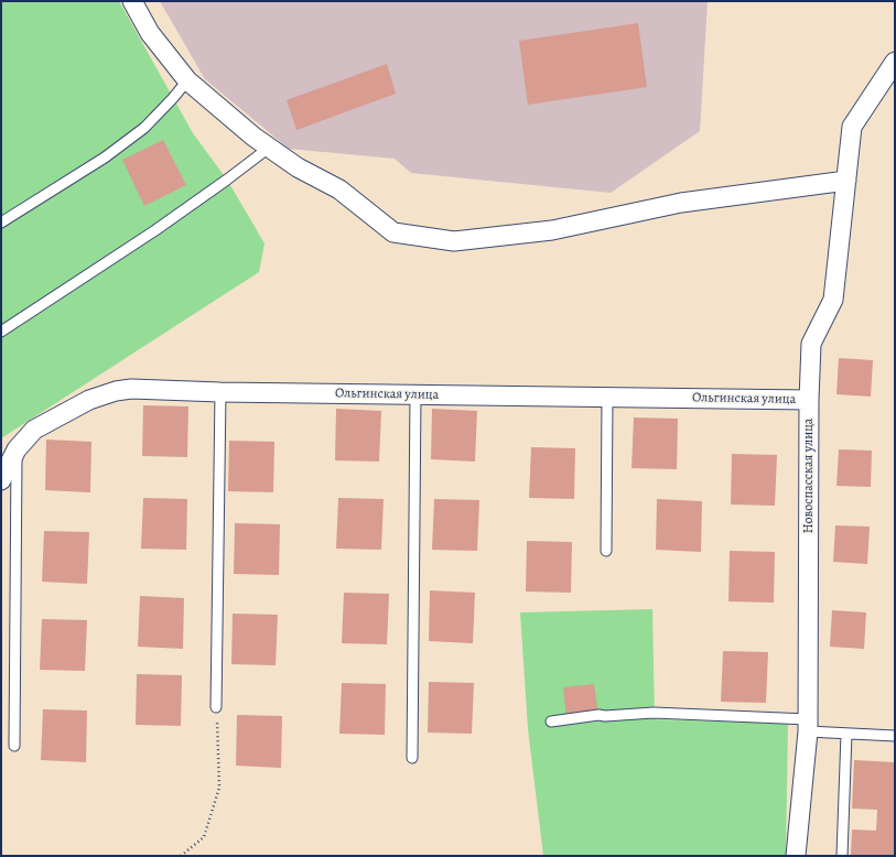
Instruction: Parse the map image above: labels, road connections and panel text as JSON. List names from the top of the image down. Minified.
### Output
{"streets":{"street":["Ольгинская улица","Новоспасская улица"]},"crossings":[["Ольгинская улица","Новоспасская улица"]]}
